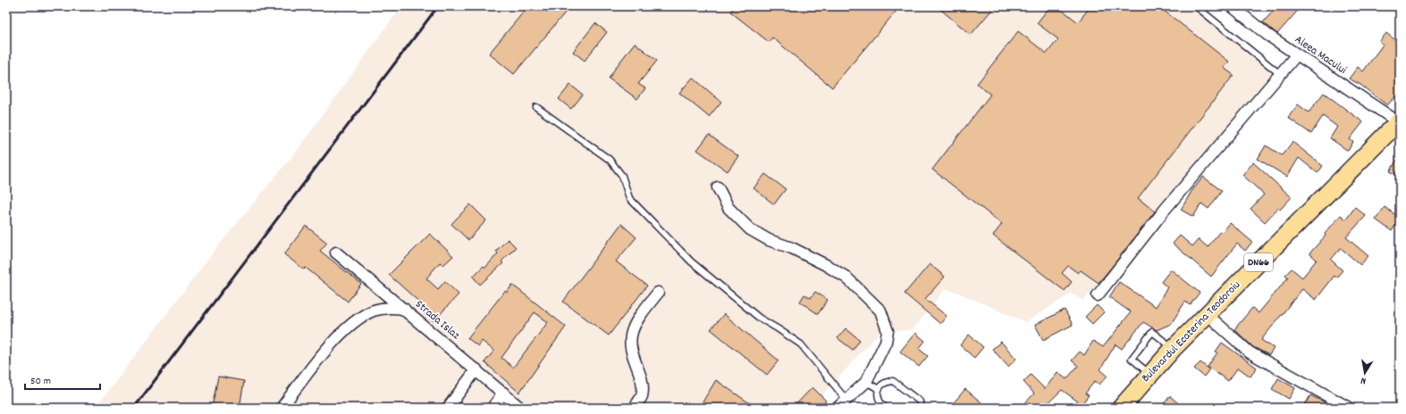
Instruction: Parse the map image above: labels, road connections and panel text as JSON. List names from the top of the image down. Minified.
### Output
{"streets":{"main road":["DN66","Bulevardul Ecaterina Teodoroiu"],"street":["Aleea Macului","Strada Islaz"]},"crossings":[["Aleea Macului","Bulevardul Ecaterina Teodoroiu"]],"scale_bar":"50 m","north":"bottom"}
